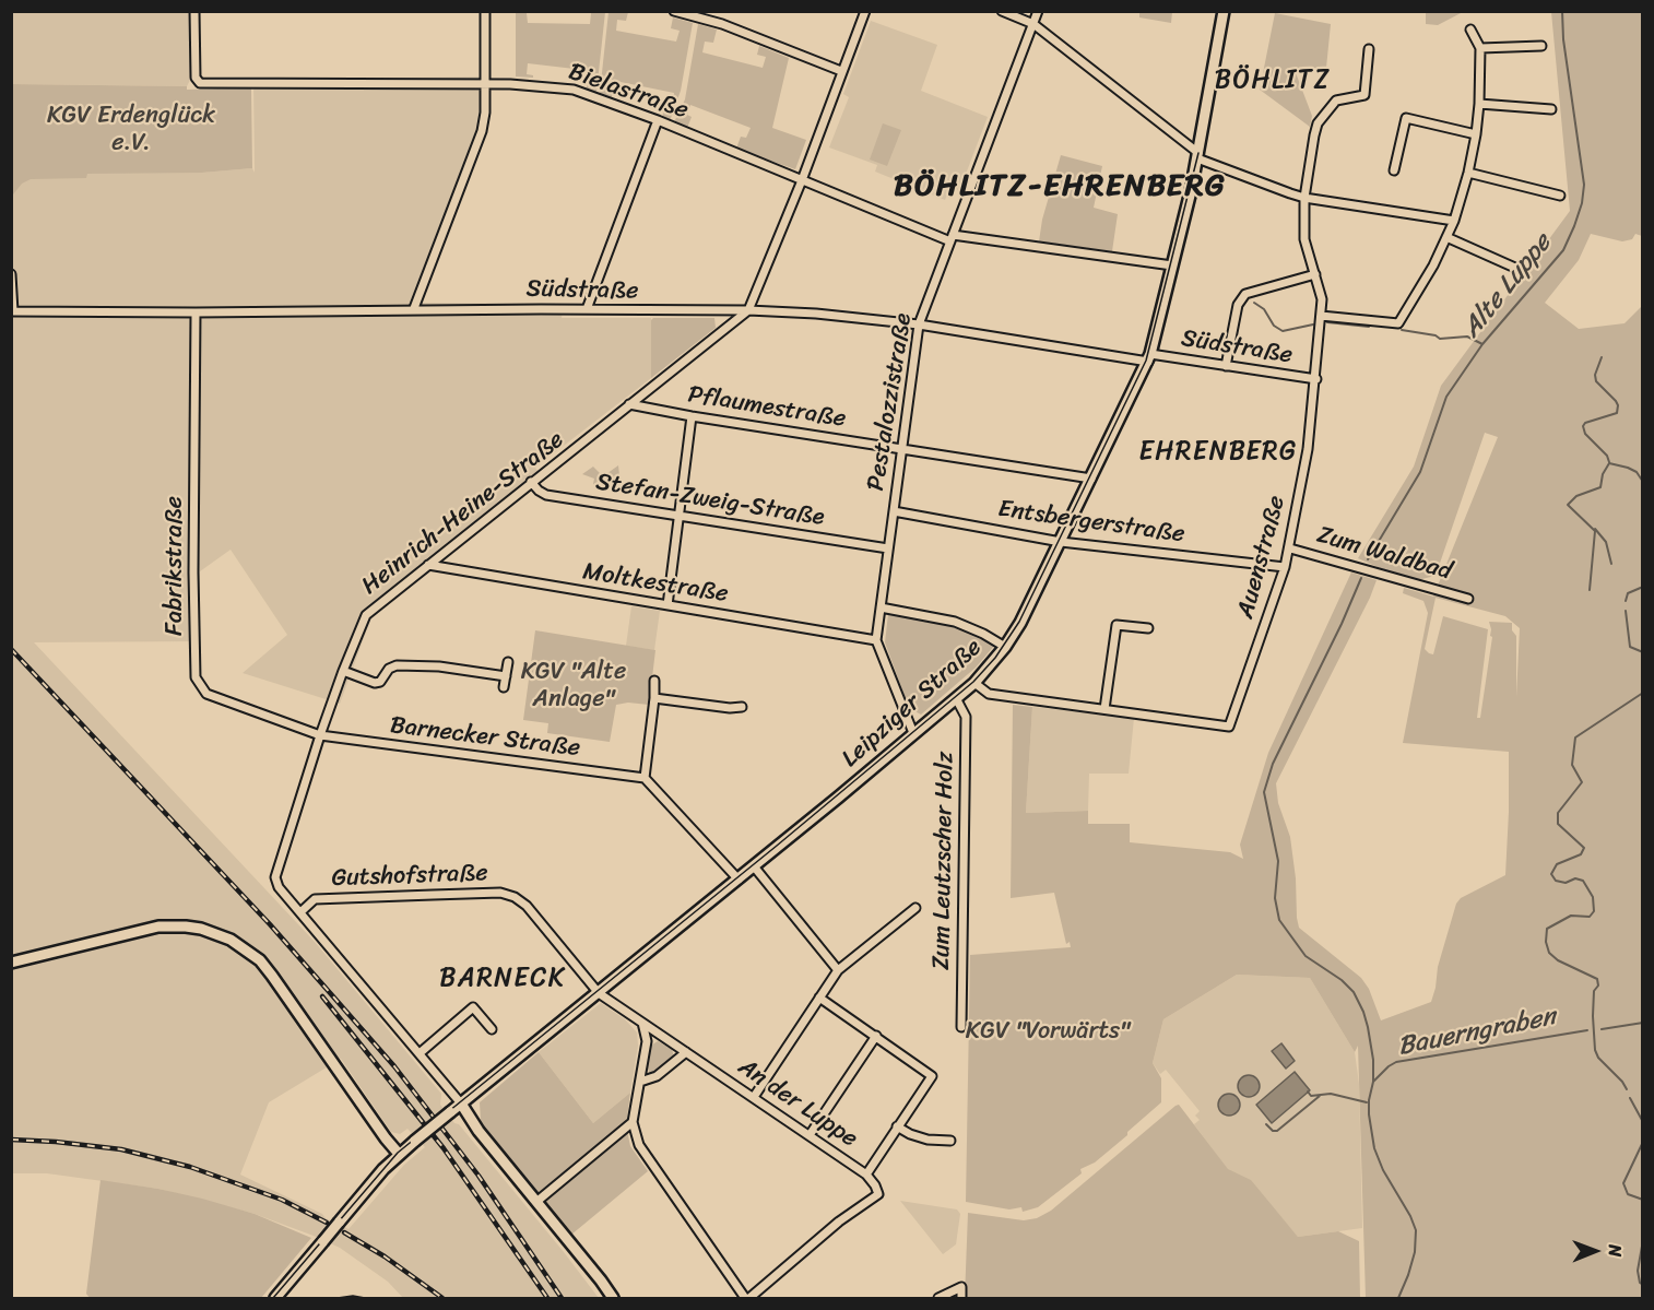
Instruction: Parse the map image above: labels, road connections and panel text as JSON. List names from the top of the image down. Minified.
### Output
{"streets":{"street":["Bielastraße","Südstraße","Pestalozzistraße","Pflaumestraße","Stefan-Zweig-Straße","Heinrich-Heine-Straße","Entsbergerstraße","Zum Waldbad","Auenstraße","Fabrikstraße","Moltkestraße","Leipziger Straße","Barnecker Straße","Zum Leutzscher Holz","Gutshofstraße","An der Luppe"]},"crossings":[["Bielastraße","Pestalozzistraße"],["Bielastraße","Heinrich-Heine-Straße"],["Bielastraße","Leipziger Straße"],["Südstraße","Pestalozzistraße"],["Südstraße","Heinrich-Heine-Straße"],["Südstraße","Auenstraße"],["Südstraße","Fabrikstraße"],["Südstraße","Leipziger Straße"],["Pestalozzistraße","Pflaumestraße"],["Pestalozzistraße","Stefan-Zweig-Straße"],["Pestalozzistraße","Entsbergerstraße"],["Pestalozzistraße","Moltkestraße"],["Pestalozzistraße","Leipziger Straße"],["Pflaumestraße","Heinrich-Heine-Straße"],["Pflaumestraße","Leipziger Straße"],["Stefan-Zweig-Straße","Heinrich-Heine-Straße"],["Heinrich-Heine-Straße","Fabrikstraße"],["Heinrich-Heine-Straße","Moltkestraße"],["Heinrich-Heine-Straße","Leipziger Straße"],["Heinrich-Heine-Straße","Barnecker Straße"],["Heinrich-Heine-Straße","Gutshofstraße"],["Entsbergerstraße","Auenstraße"],["Entsbergerstraße","Leipziger Straße"],["Zum Waldbad","Auenstraße"],["Auenstraße","Leipziger Straße"],["Fabrikstraße","Barnecker Straße"],["Leipziger Straße","Zum Leutzscher Holz"],["Leipziger Straße","Gutshofstraße"],["Gutshofstraße","An der Luppe"]],"districts":["BÖHLITZ","BÖHLITZ-EHRENBERG","EHRENBERG","BARNECK"],"water":["Alte Luppe","Bauerngraben"],"parks":["KGV Erdenglück e.V.","KGV \"Alte Anlage\"","KGV \"Vorwärts\""],"north":"right"}
